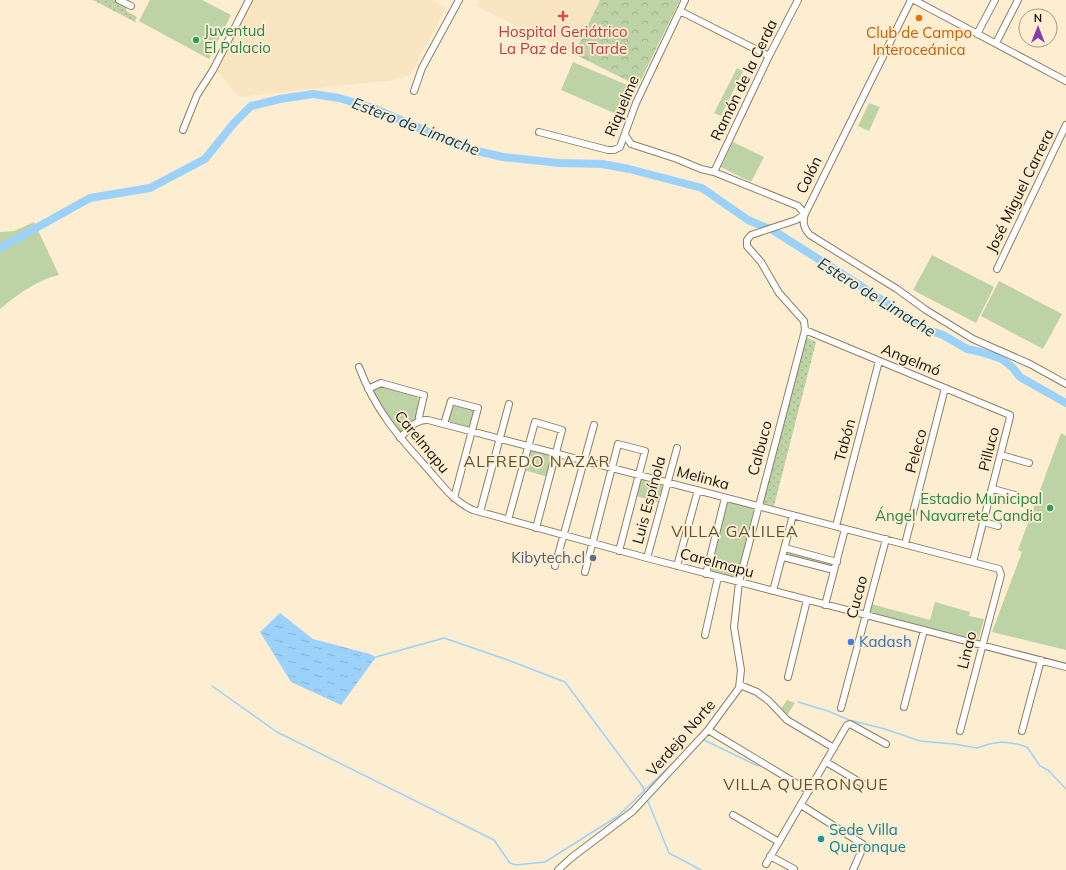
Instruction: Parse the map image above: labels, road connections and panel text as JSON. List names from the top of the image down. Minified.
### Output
{"streets":{"street":["Ramón de la Cerda","Riquelme","Colón","José Miguel Carrera","Angelmó","Tabón","Carelmapu","Calbuco","Pilluco","Peleco","Melinka","Luis Espínola","Cucao","Linao","Verdejo Norte"]},"crossings":[["Colón","Calbuco"],["Angelmó","Tabón"],["Angelmó","Calbuco"],["Angelmó","Pilluco"],["Angelmó","Peleco"],["Tabón","Melinka"],["Carelmapu","Calbuco"],["Carelmapu","Luis Espínola"],["Carelmapu","Cucao"],["Carelmapu","Linao"],["Carelmapu","Verdejo Norte"],["Calbuco","Melinka"],["Calbuco","Verdejo Norte"],["Pilluco","Melinka"],["Peleco","Melinka"],["Melinka","Luis Espínola"],["Melinka","Cucao"],["Melinka","Linao"]],"districts":["ALFREDO NAZAR","VILLA GALILEA","VILLA QUERONQUE"],"water":["Estero de Limache"],"places":{"health":["Hospital Geriátrico La Paz de la Tarde"],"other":["Club de Campo Interoceánica","Juventud El Palacio","Estadio Municipal Ángel Navarrete Candia","Kibytech.cl","Kadash","Sede Villa Queronque"]},"north":"top"}
